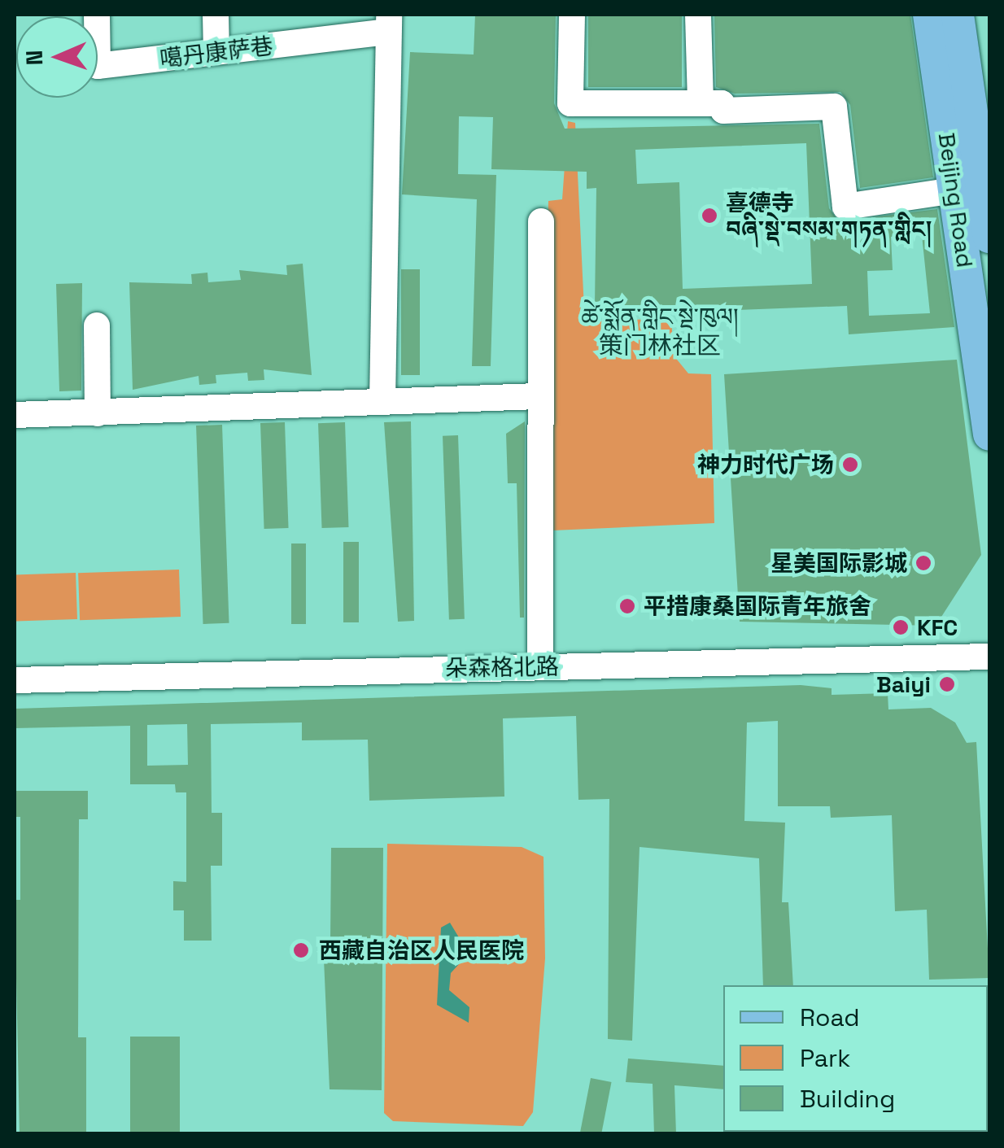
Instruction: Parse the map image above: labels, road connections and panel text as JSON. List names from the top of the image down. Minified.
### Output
{"streets":{"main road":["Beijing Road"],"street":["噶丹康萨巷","朵森格北路"]},"districts":["ཚེ་སྨོན་གླིང་སྡེ་ཁུལ། 策门林社区"],"places":["喜德寺 བཞི་སྡེ་བསམ་གཏན་གླིང།","神力时代广场","星美国际影城","平措康桑国际青年旅舍","KFC","Baiyi","西藏自治区人民医院"],"legend":["Road","Park","Building"],"north":"left"}
